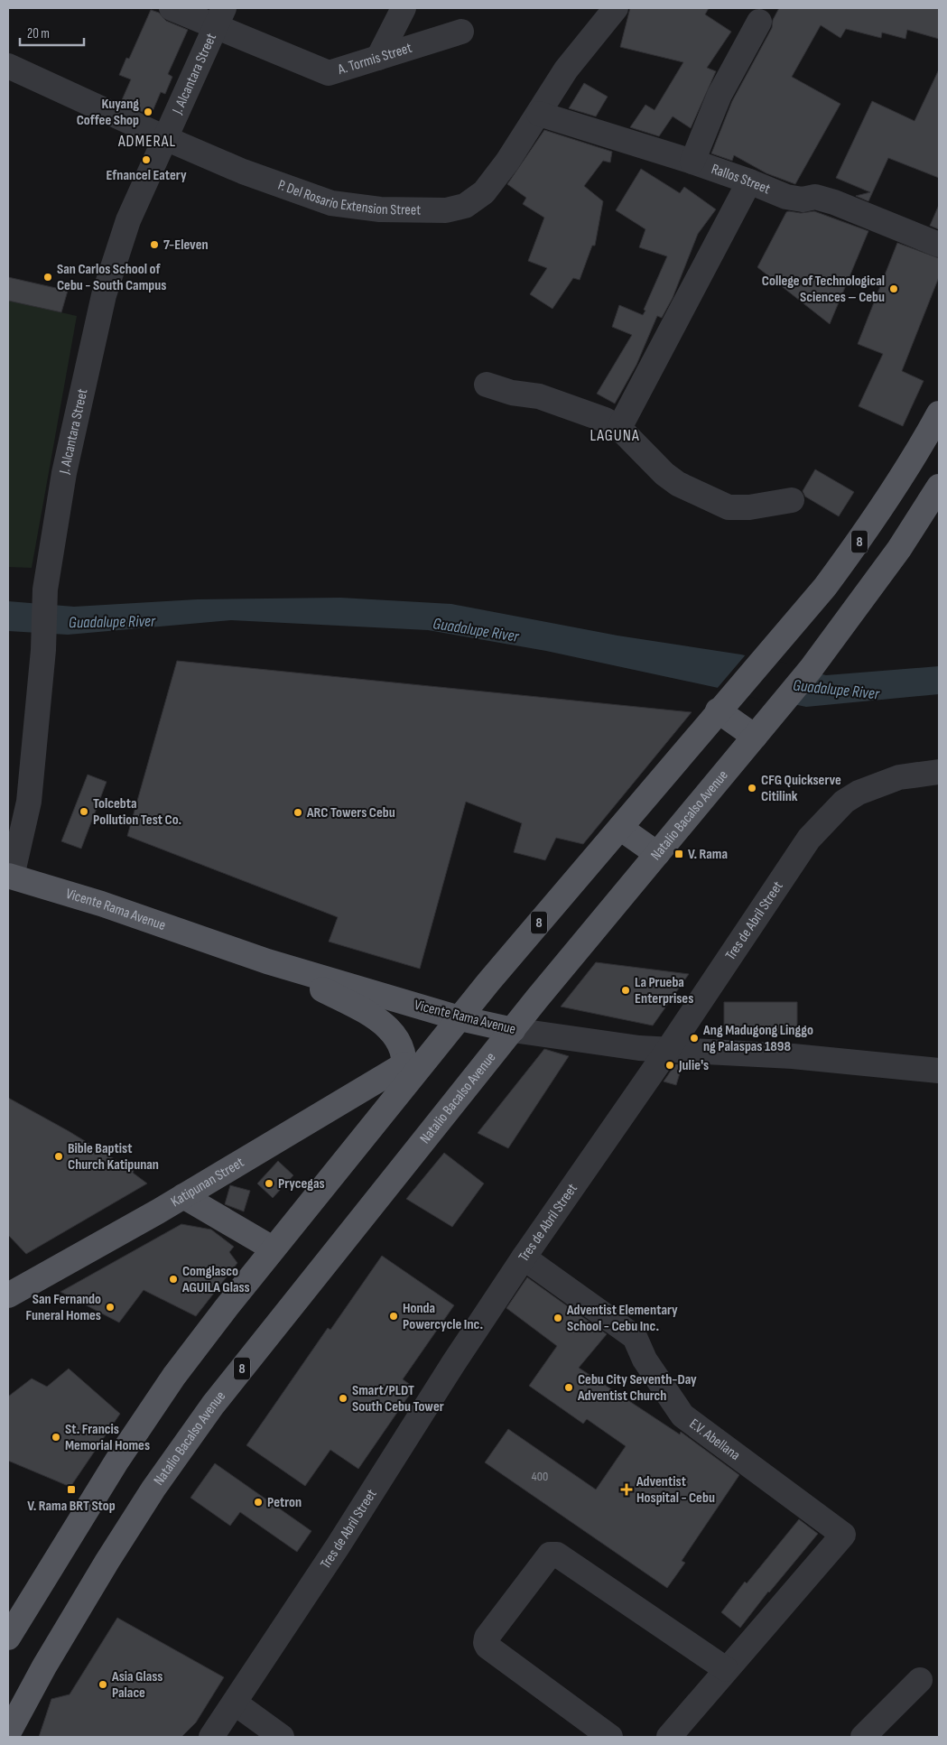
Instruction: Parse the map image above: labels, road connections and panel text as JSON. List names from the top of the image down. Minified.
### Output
{"streets":{"main road":["8","Natalio Bacalso Avenue","Vicente Rama Avenue","Katipunan Street"],"street":["A. Tormis Street","J. Alcantara Street","Rallos Street","P. Del Rosario Extension Street","Tres de Abril Street","E.V. Abellana"]},"crossings":[["A. Tormis Street","J. Alcantara Street"],["J. Alcantara Street","P. Del Rosario Extension Street"],["J. Alcantara Street","Vicente Rama Avenue"],["Rallos Street","P. Del Rosario Extension Street"],["8","Vicente Rama Avenue"],["Natalio Bacalso Avenue","Vicente Rama Avenue"],["Vicente Rama Avenue","Tres de Abril Street"],["Tres de Abril Street","E.V. Abellana"]],"districts":["ADMERAL","LAGUNA"],"water":["Guadalupe River"],"places":{"other":["Kuyang Coffee Shop","Efnancel Eatery","7-Eleven","San Carlos School of Cebu - South Campus","College of Technological Sciences – Cebu","CFG Quickserve Citilink","Tolcebta Pollution Test Co.","ARC Towers Cebu","La Prueba Enterprises","Ang Madugong Linggo ng Palaspas 1898","Julie's","Bible Baptist Church Katipunan","Prycegas","Comglasco AGUILA Glass","San Fernando Funeral Homes","Honda Powercycle Inc.","Adventist Elementary School - Cebu Inc.","Cebu City Seventh-Day Adventist Church","Smart/PLDT South Cebu Tower","St. Francis Memorial Homes","Petron","Asia Glass Palace"],"transit":["V. Rama","V. Rama BRT Stop"],"health":["Adventist Hospital - Cebu"]},"house_numbers":["400"],"scale_bar":"20 m"}
